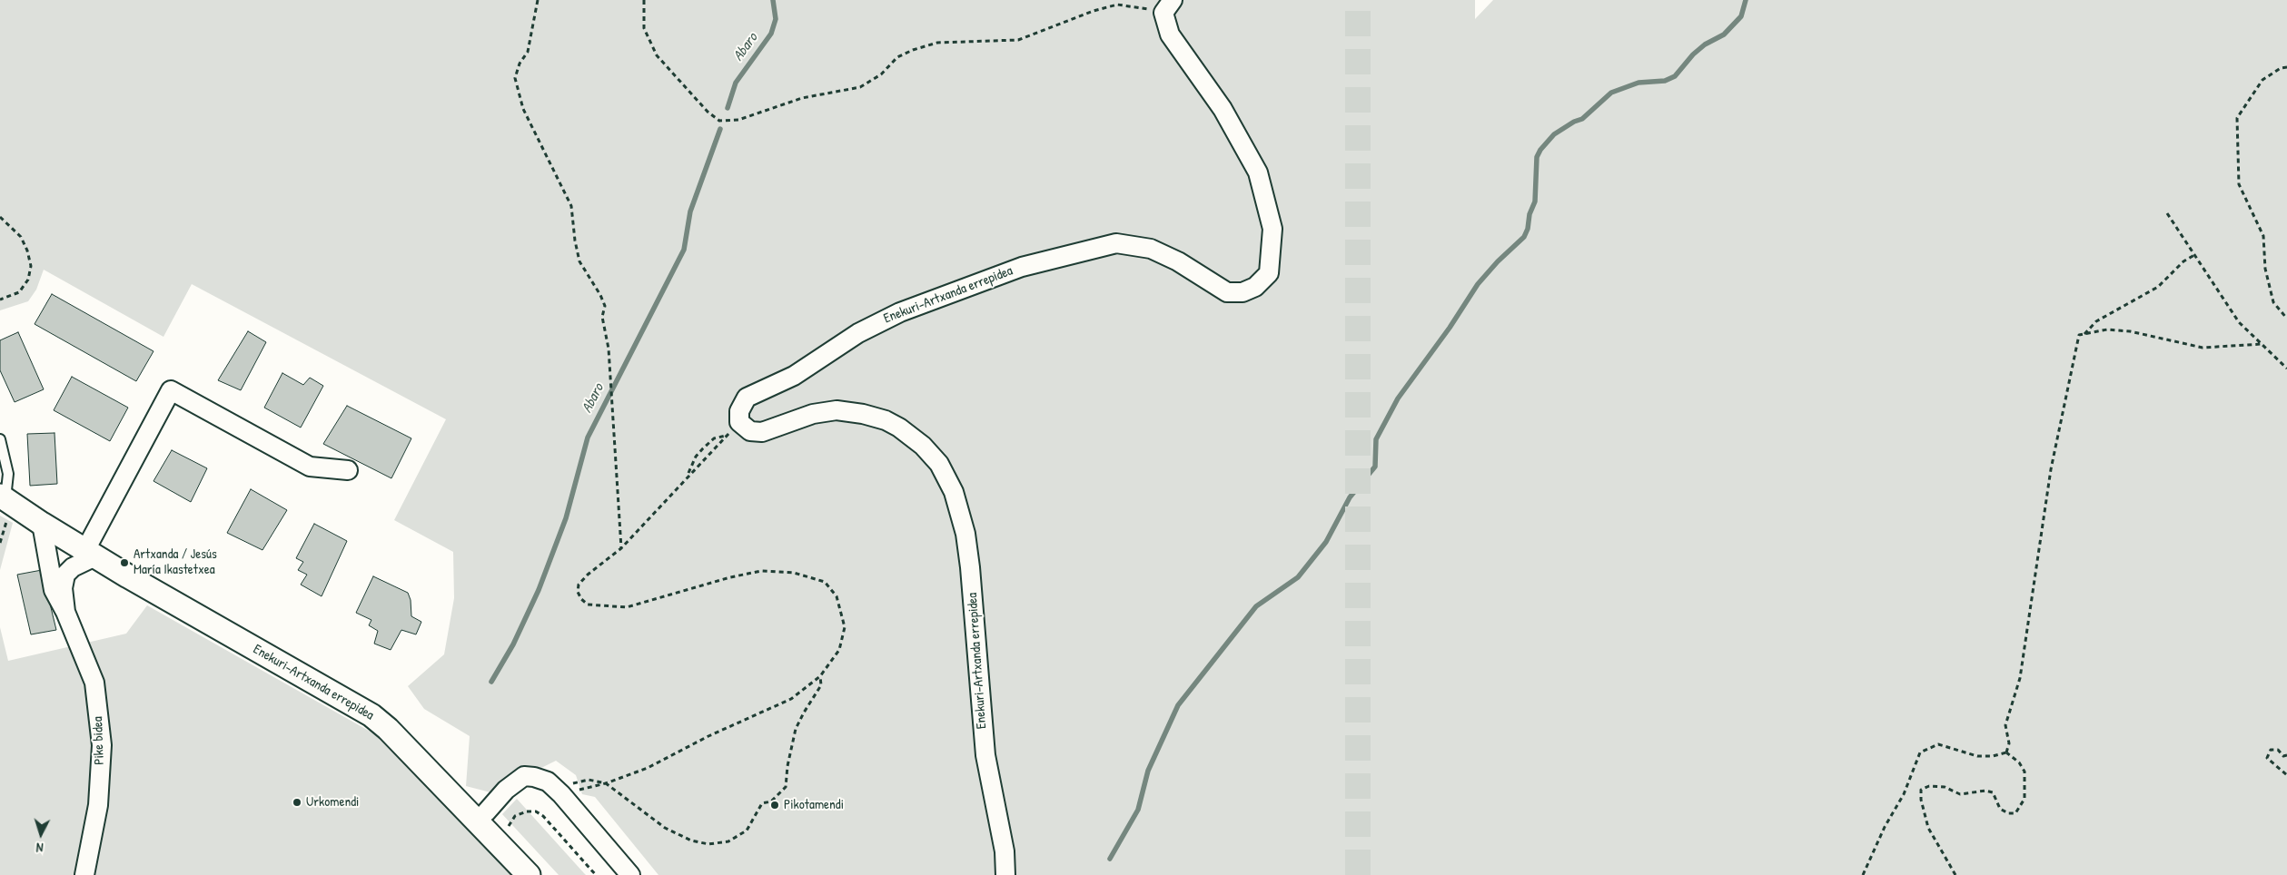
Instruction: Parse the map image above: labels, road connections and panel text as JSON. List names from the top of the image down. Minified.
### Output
{"streets":{"street":["Enekuri-Artxanda errepidea","Pike bidea"]},"crossings":[["Enekuri-Artxanda errepidea","Pike bidea"]],"water":["Abaro"],"places":["Artxanda / Jesús María Ikastetxea","Urkomendi","Pikotamendi"],"north":"bottom"}
